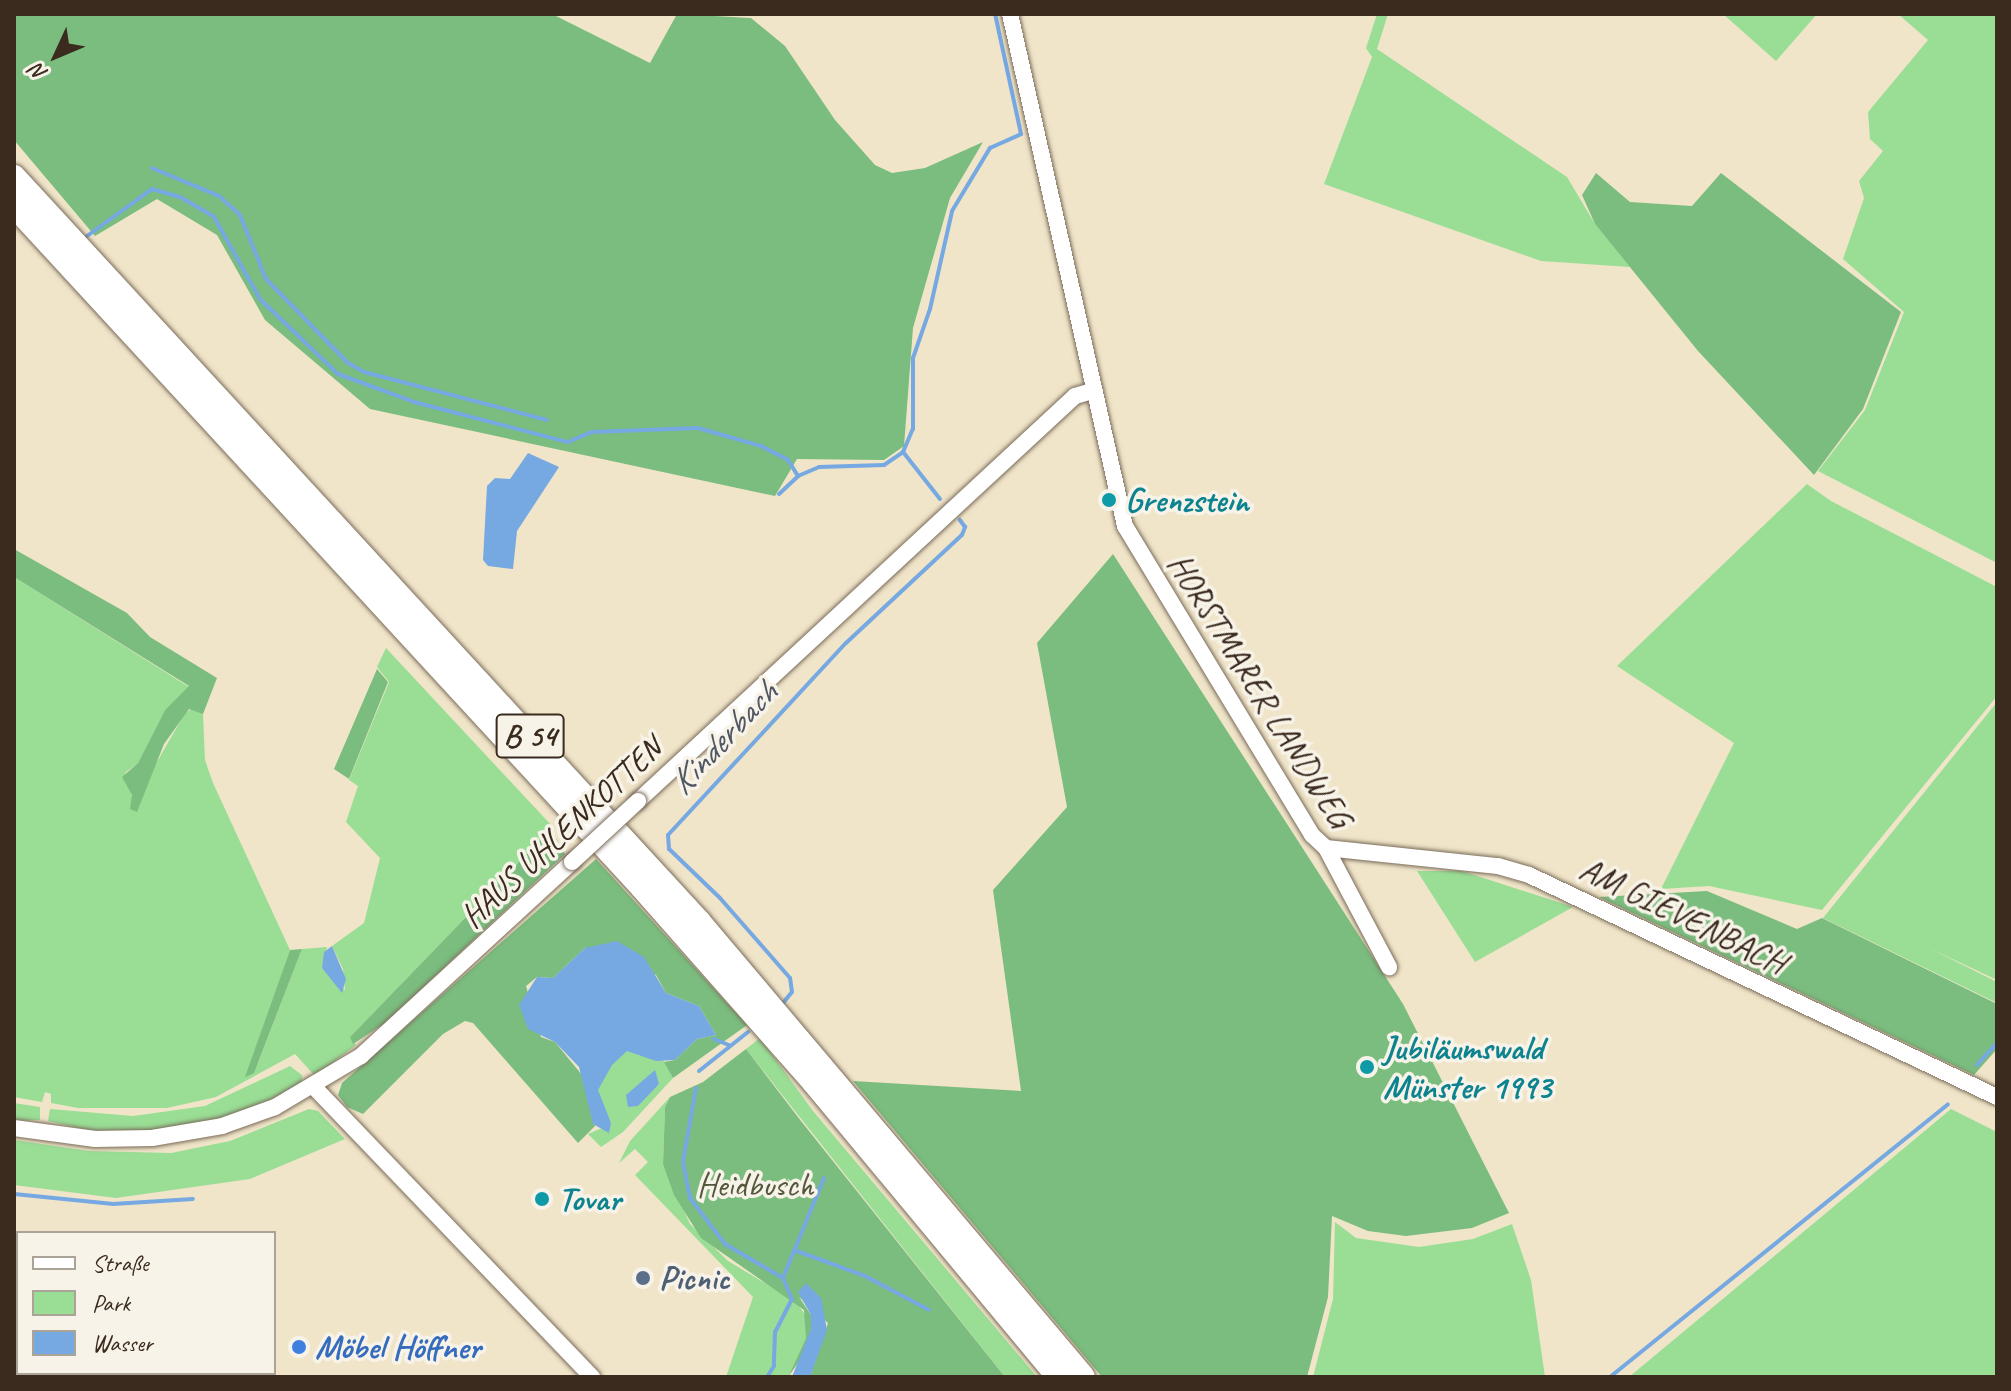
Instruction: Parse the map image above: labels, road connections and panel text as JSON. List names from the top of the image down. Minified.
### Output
{"streets":{"highway":["B 54"],"street":["HORSTMARER LANDWEG","HAUS UHLENKOTTEN","AM GIEVENBACH"]},"crossings":[["HORSTMARER LANDWEG","HAUS UHLENKOTTEN"],["HORSTMARER LANDWEG","AM GIEVENBACH"]],"water":["Kinderbach"],"parks":["Heidbusch"],"places":["Grenzstein","Jubiläumswald Münster 1993","Tovar","Picnic","Möbel Höffner"],"legend":["Straße","Park","Wasser"],"north":"bottom left"}
